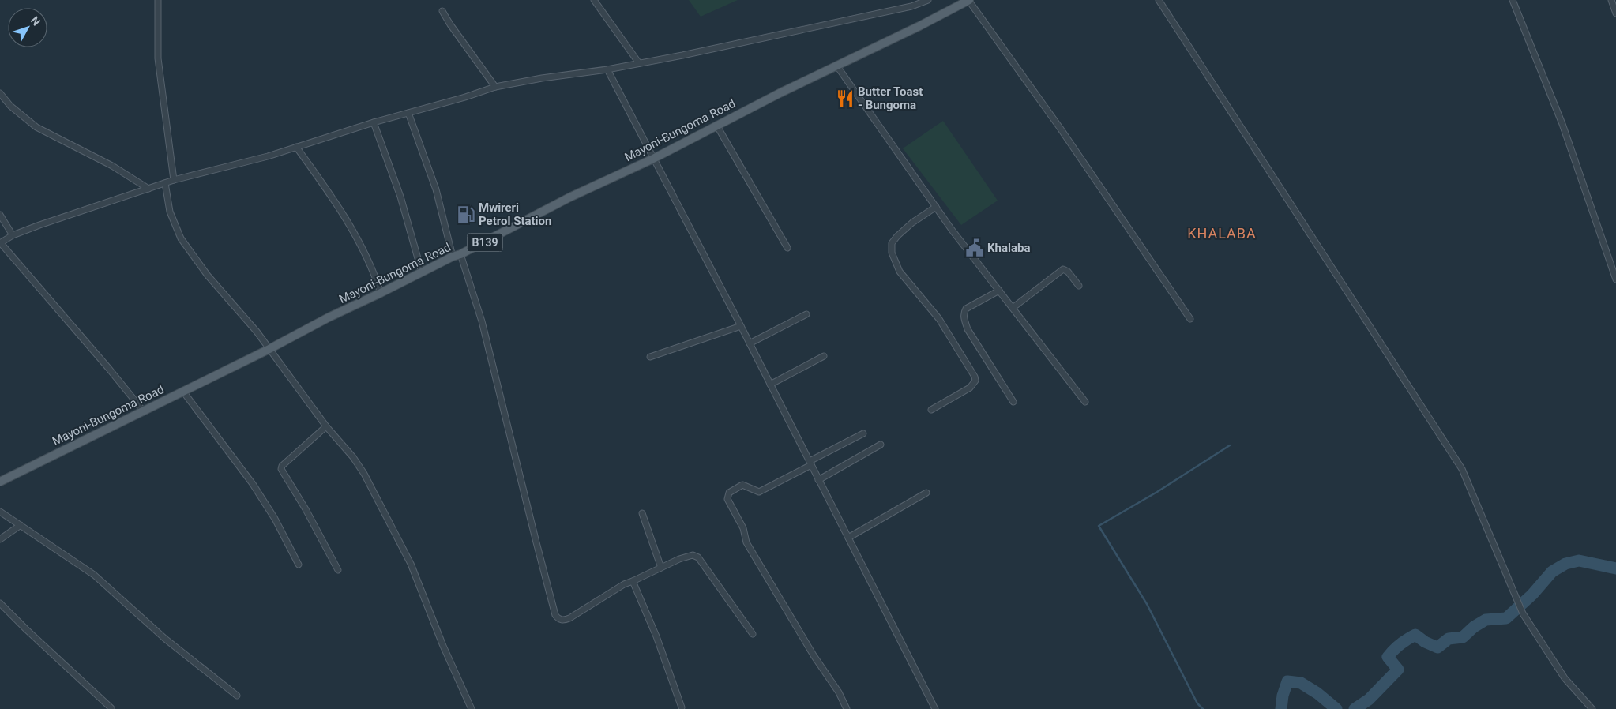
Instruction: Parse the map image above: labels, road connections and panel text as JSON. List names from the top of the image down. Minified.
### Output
{"streets":{"main road":["Mayoni-Bungoma Road","B139"]},"districts":["KHALABA"],"places":{"restaurant":["Butter Toast - Bungoma"],"fuel station":["Mwireri Petrol Station"],"public building":["Khalaba"]},"north":"top right"}
